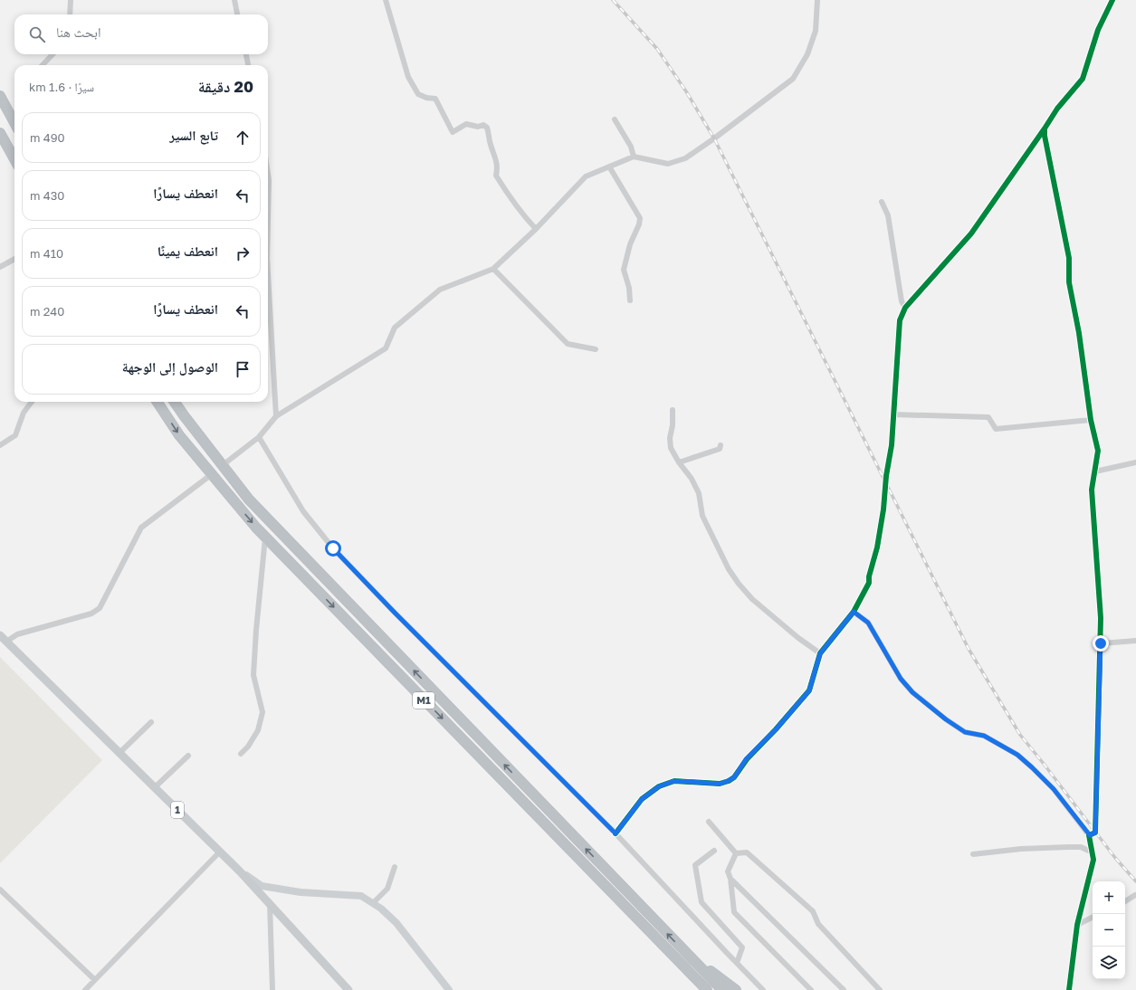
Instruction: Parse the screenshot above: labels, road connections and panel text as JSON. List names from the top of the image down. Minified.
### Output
{"streets":{"highway":["M1"],"main road":["1"]},"page":{"search":"ابحث هنا","heading":["20 دقيقة","سيرًا · 1.6 km"],"list":[["تابع السير","490 m"],["انعطف يسارًا","430 m"],["انعطف يمينًا","410 m"],["انعطف يسارًا","240 m"],"الوصول إلى الوجهة"],"map_buttons":["+","−"]}}
